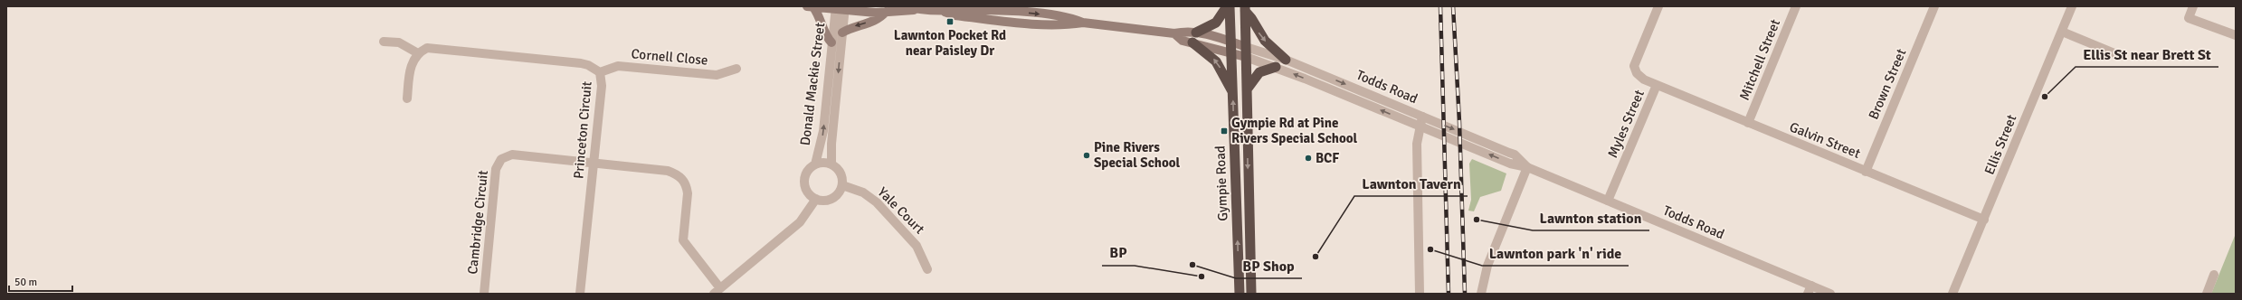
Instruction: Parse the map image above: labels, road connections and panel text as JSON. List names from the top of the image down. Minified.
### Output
{"streets":{"highway":["Gympie Road"],"main road":["Todds Road"],"street":["Cornell Close","Mitchell Street","Donald Mackie Street","Brown Street","Myles Street","Princeton Circuit","Galvin Street","Ellis Street","Yale Court","Cambridge Circuit"]},"crossings":[["Cornell Close","Princeton Circuit"],["Mitchell Street","Galvin Street"],["Donald Mackie Street","Yale Court"],["Brown Street","Galvin Street"],["Todds Road","Myles Street"],["Todds Road","Gympie Road"],["Myles Street","Galvin Street"],["Princeton Circuit","Cambridge Circuit"],["Galvin Street","Ellis Street"]],"places":{"transit":["Lawnton Pocket Rd near Paisley Dr","Gympie Rd at Pine Rivers Special School"],"other":["Ellis St near Brett St","Pine Rivers Special School","BCF","Lawnton station","Lawnton park 'n' ride","Lawnton Tavern","BP Shop","BP"]},"scale_bar":"50 m"}
